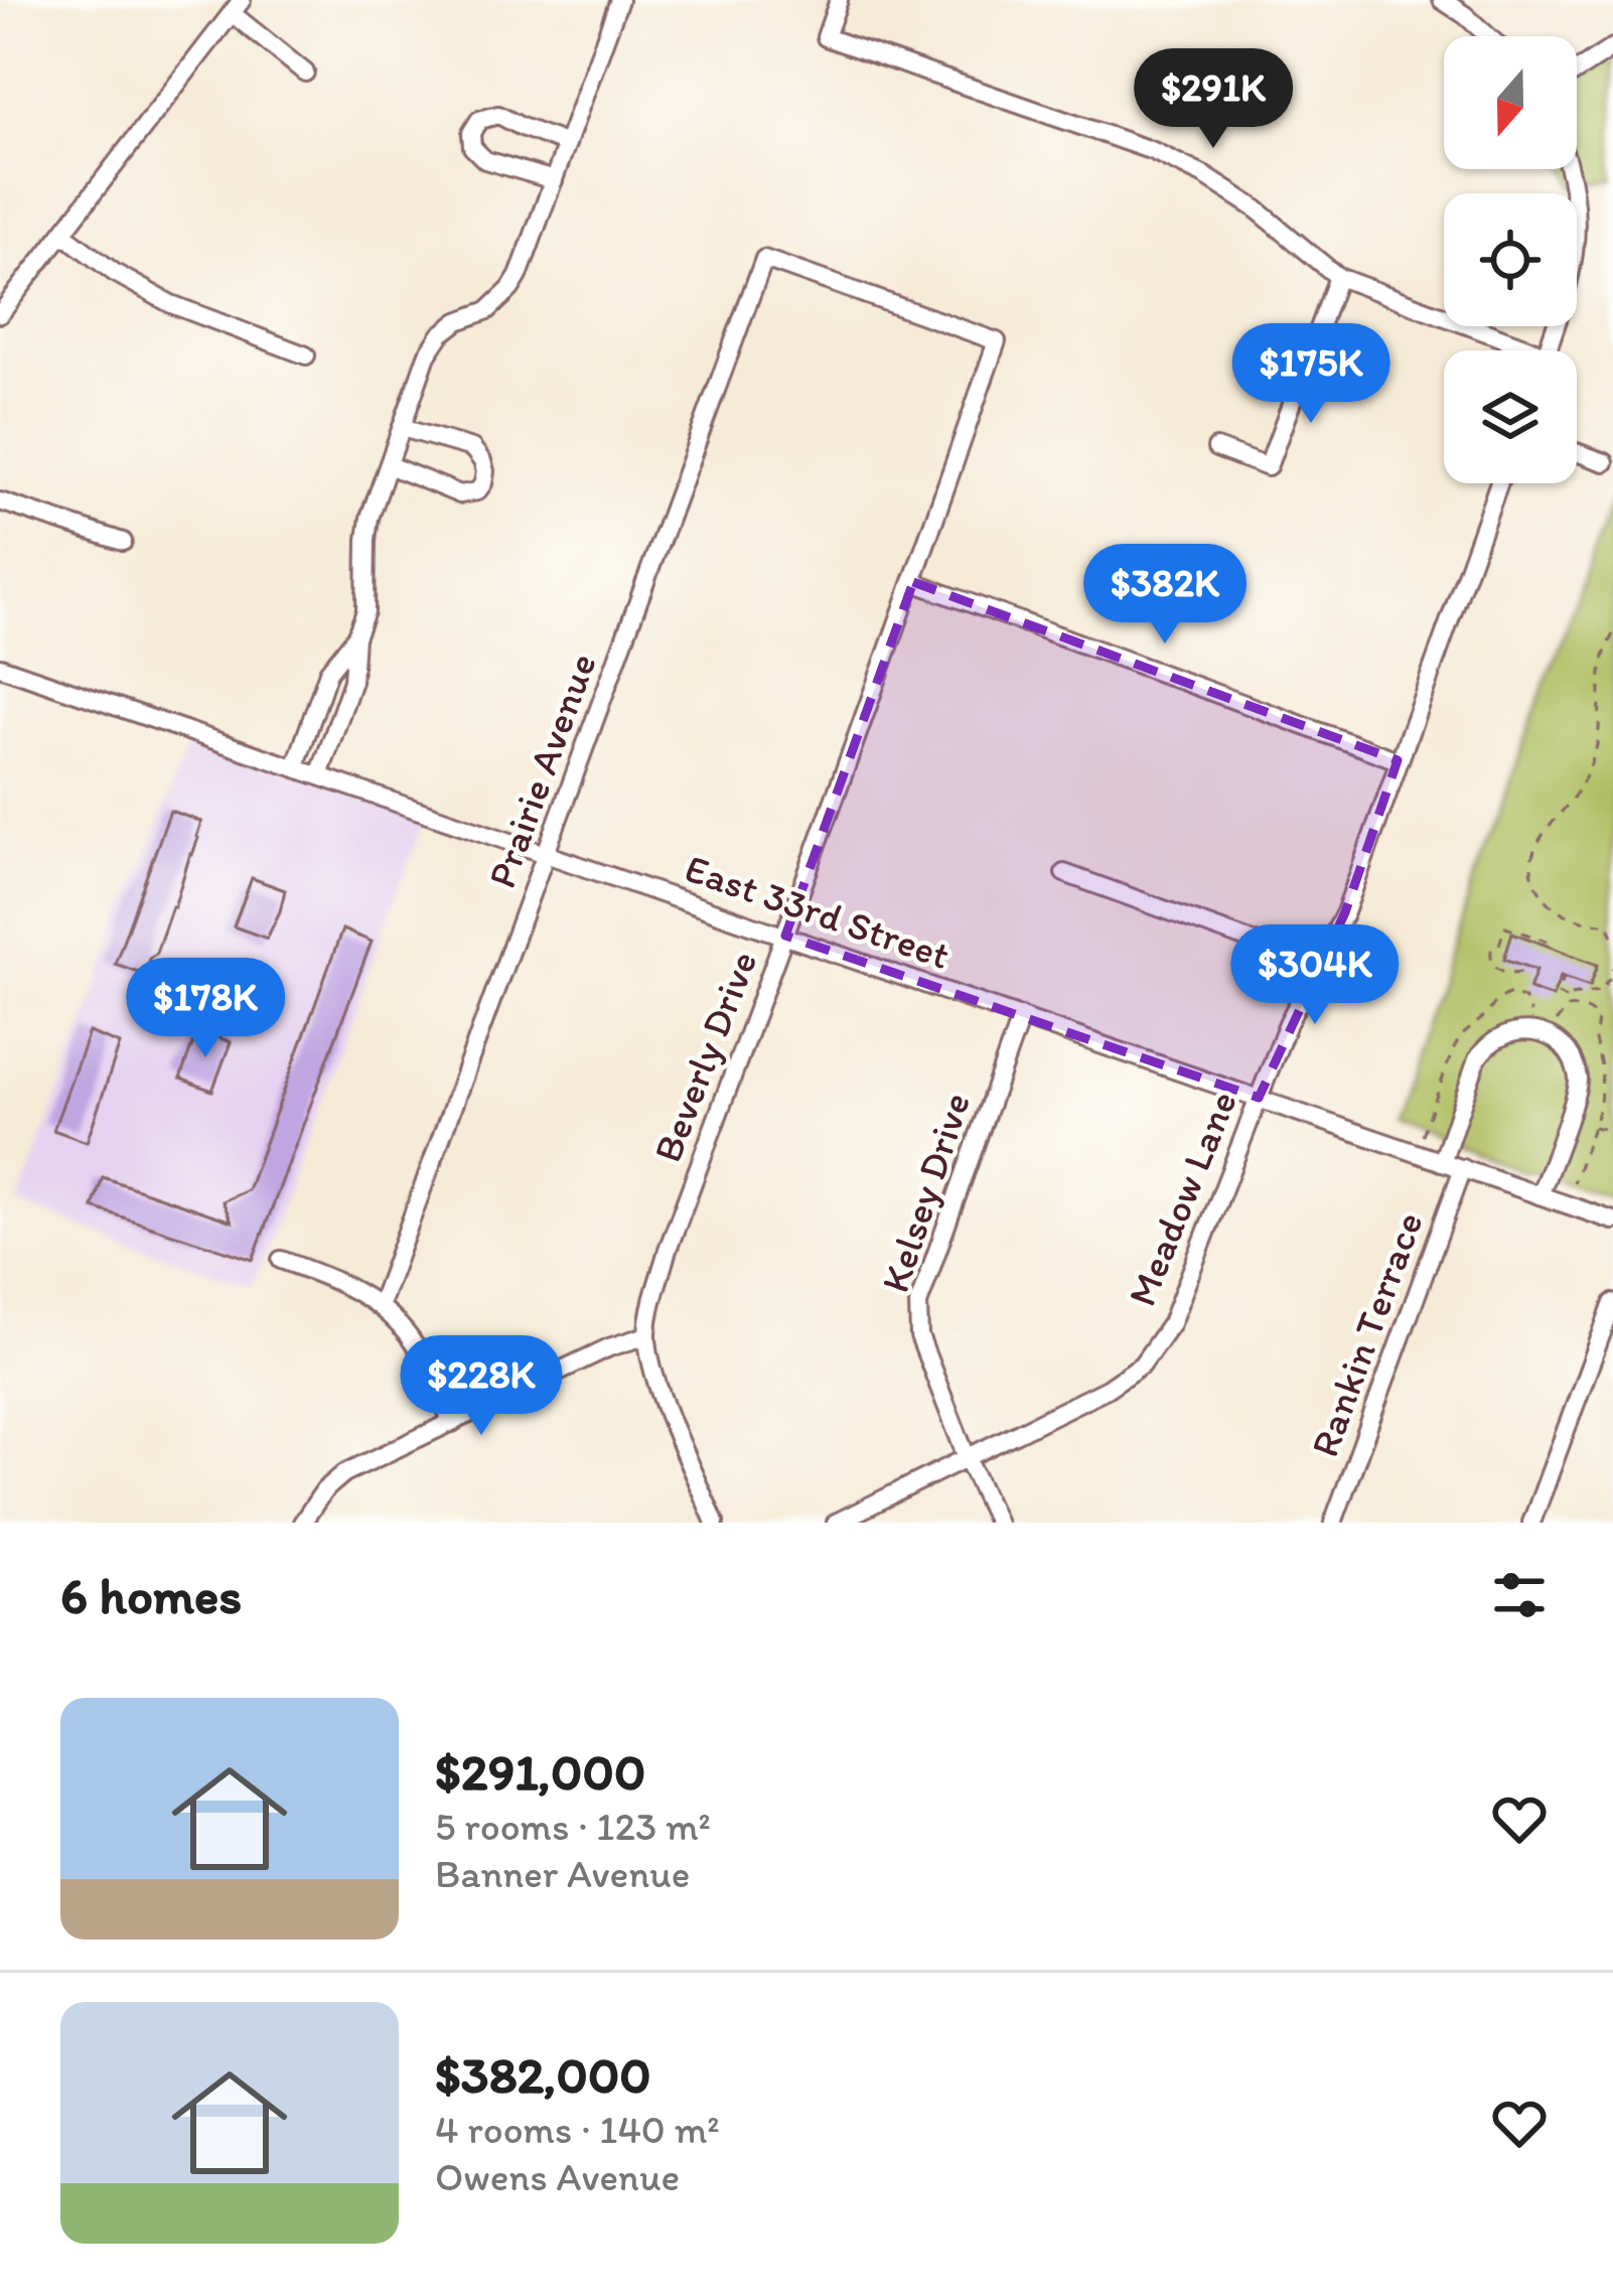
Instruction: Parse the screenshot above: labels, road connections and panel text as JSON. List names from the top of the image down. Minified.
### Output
{"streets":{"street":["Prairie Avenue","East 33rd Street","Beverly Drive","Kelsey Drive","Meadow Lane","Rankin Terrace"]},"crossings":[["Prairie Avenue","East 33rd Street"],["Prairie Avenue","Beverly Drive"],["East 33rd Street","Beverly Drive"],["East 33rd Street","Kelsey Drive"],["East 33rd Street","Meadow Lane"],["East 33rd Street","Rankin Terrace"],["Kelsey Drive","Meadow Lane"]],"north":"bottom","page":{"price":["$291K","$175K","$382K","$304K","$178K","$228K"],"heading":"6 homes","list":[{"name":"$291,000","note":"5 rooms · 123 m² · Banner Avenue"},{"name":"$382,000","note":"4 rooms · 140 m² · Owens Avenue"}]}}
